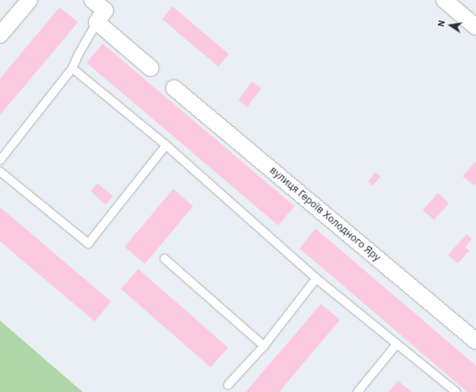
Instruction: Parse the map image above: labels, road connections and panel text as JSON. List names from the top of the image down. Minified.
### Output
{"streets":{"street":["вулиця Героїв Холодного Яру"]},"north":"left"}
